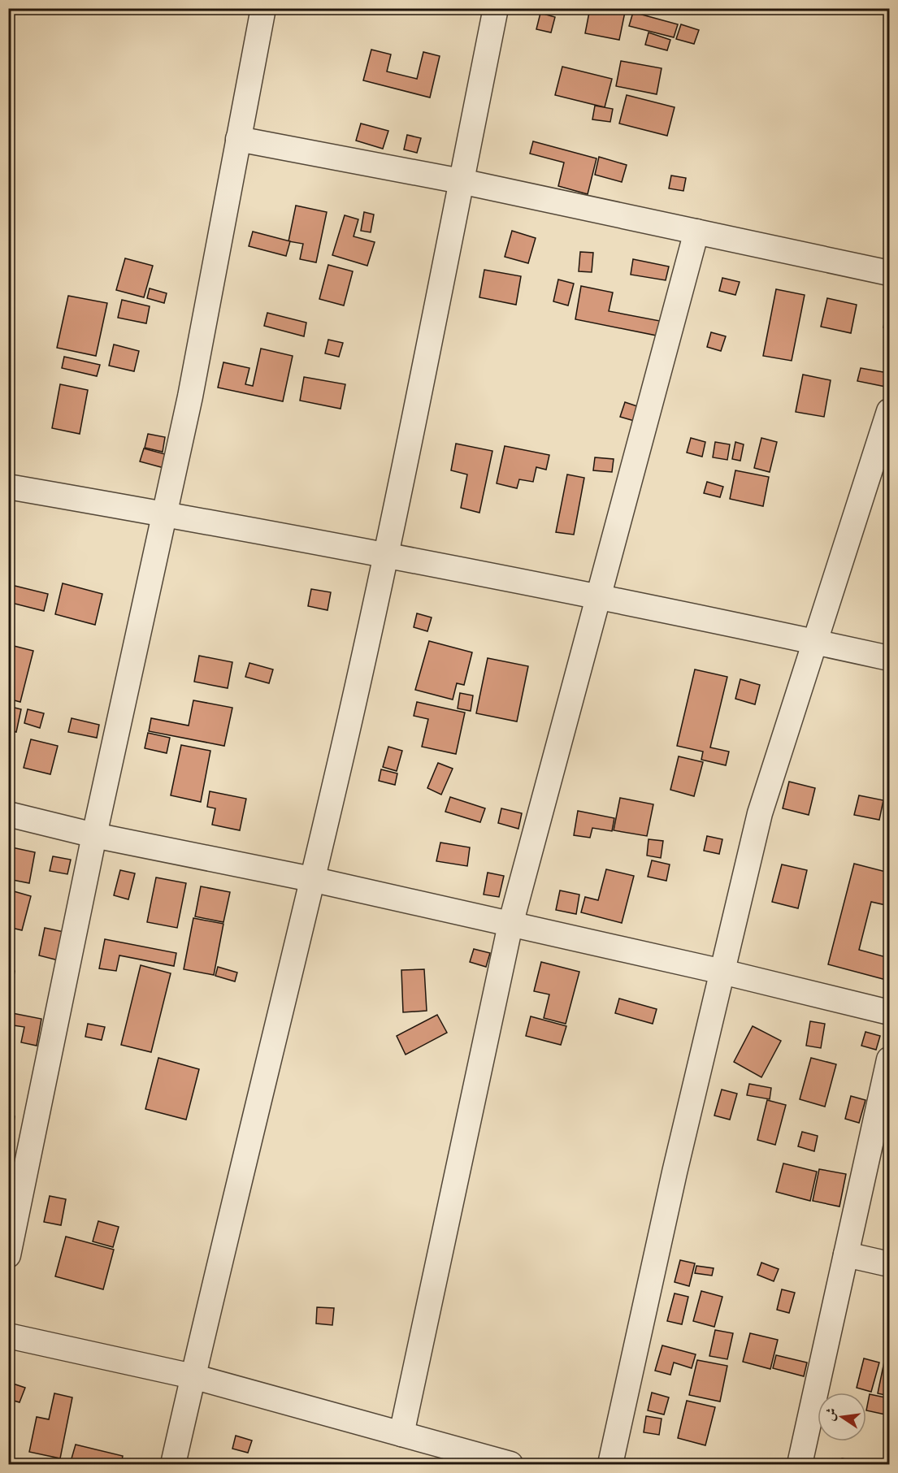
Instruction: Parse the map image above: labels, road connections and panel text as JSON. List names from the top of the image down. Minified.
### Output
{"north":"left"}
